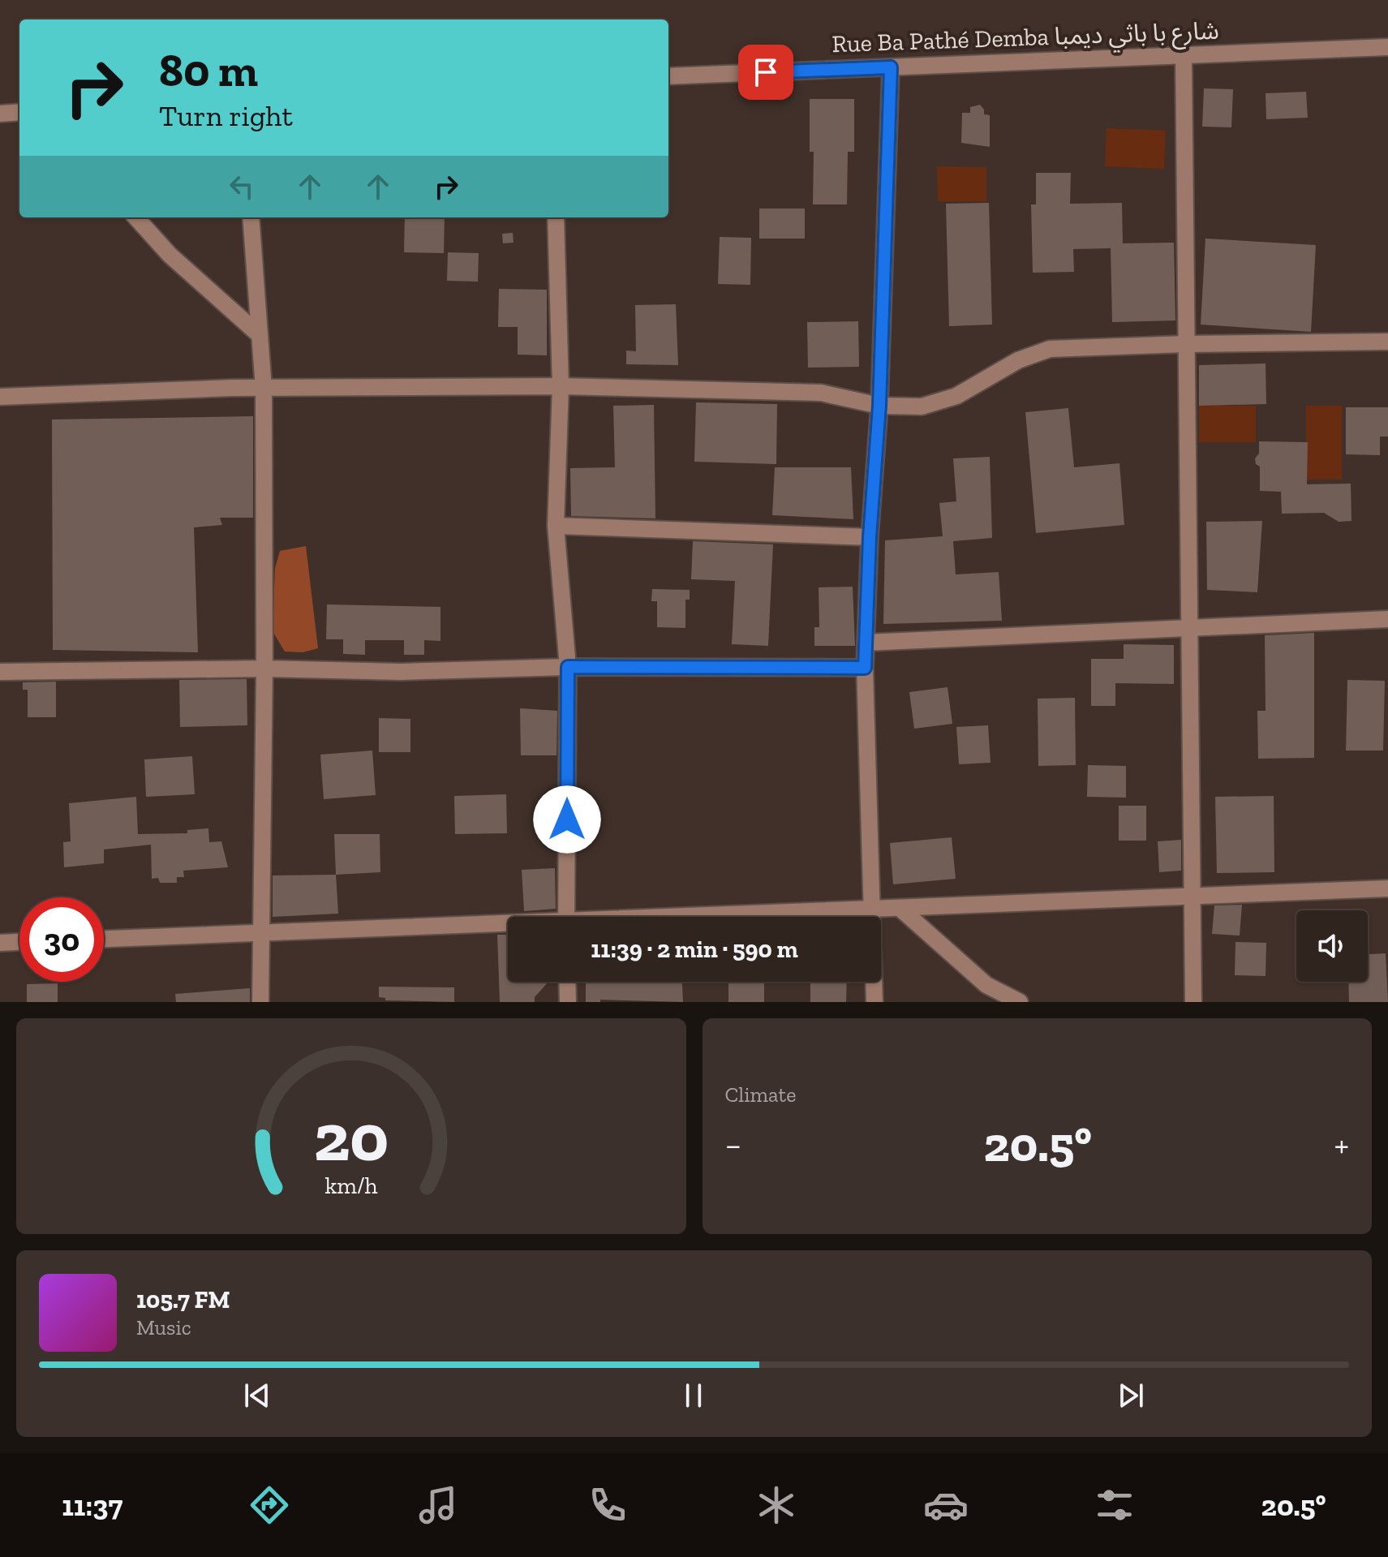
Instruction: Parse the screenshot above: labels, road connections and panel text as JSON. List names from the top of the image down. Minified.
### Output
{"streets":{"street":["Rue Ba Pathé Demba شارع با باثي ديمبا"]},"page":{"turn":["80 m","Turn right"],"limit":"30","trip":"11:39 · 2 min · 590 m","tile":"Climate","heat":["−","20.5°","+"],"song":["105.7 FM","Music"],"tabs":["11:37","20.5°"],"gauge":["20","km/h"]}}
